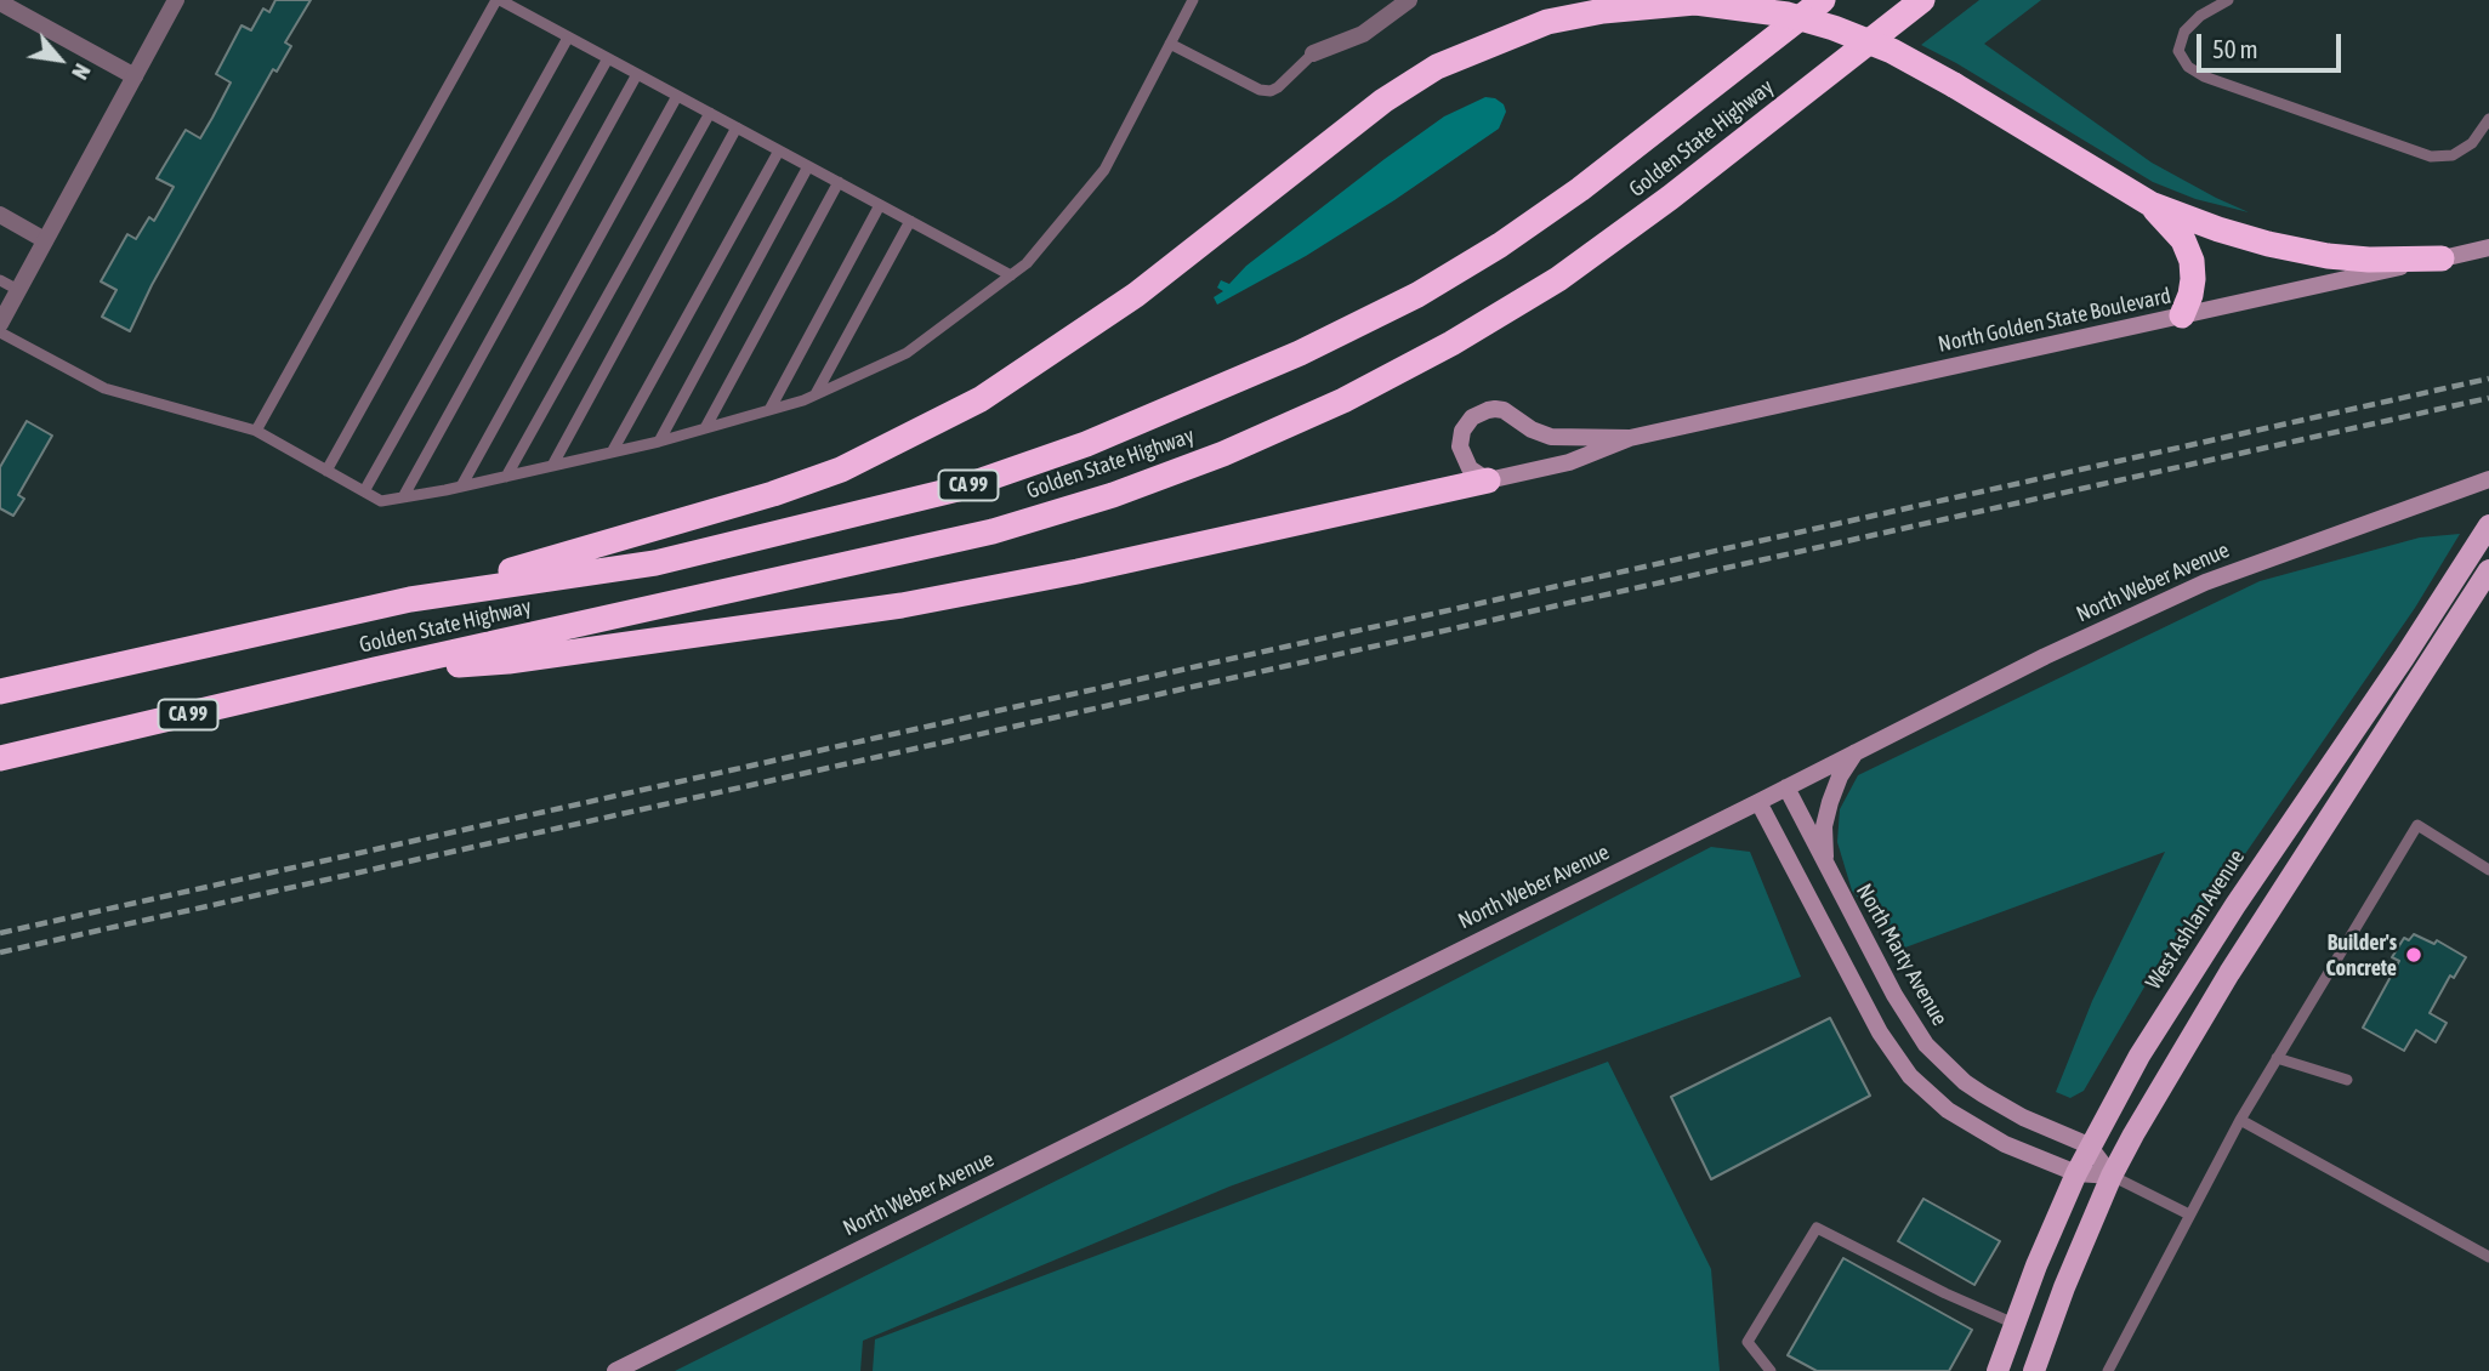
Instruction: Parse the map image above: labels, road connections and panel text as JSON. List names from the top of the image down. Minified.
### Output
{"streets":{"highway":["Golden State Highway","CA 99"],"main road":["North Golden State Boulevard","North Weber Avenue","West Ashlan Avenue","North Marty Avenue"]},"crossings":[["North Weber Avenue","North Marty Avenue"],["West Ashlan Avenue","North Marty Avenue"]],"places":["Builder's Concrete"],"scale_bar":"50 m","north":"bottom right"}
